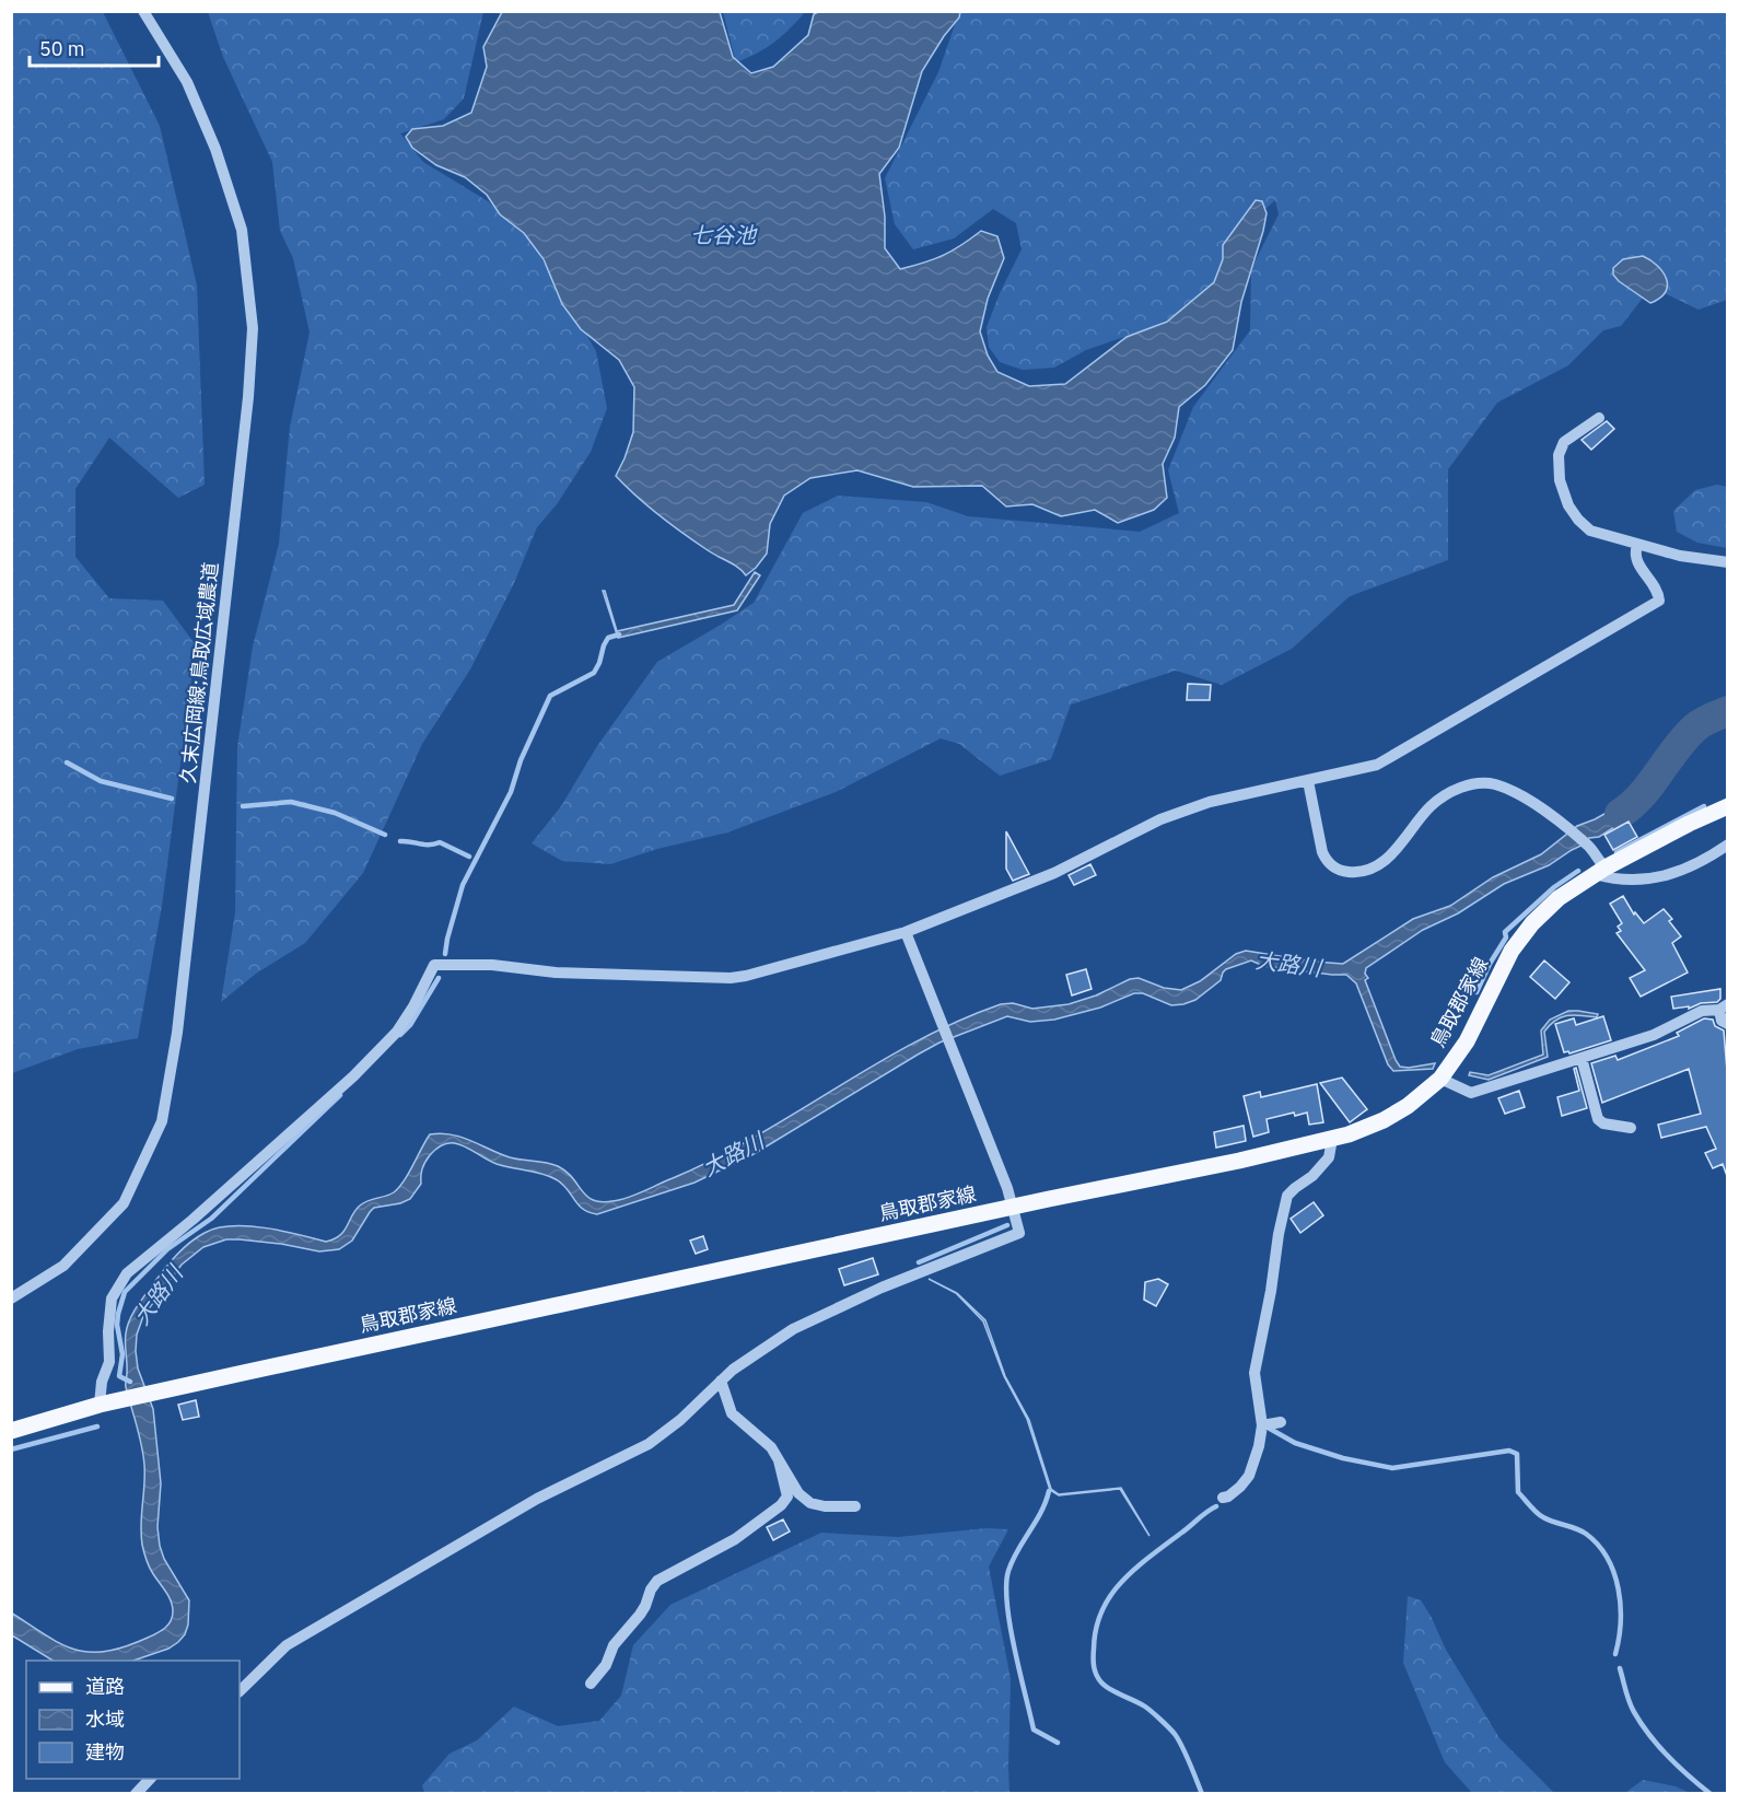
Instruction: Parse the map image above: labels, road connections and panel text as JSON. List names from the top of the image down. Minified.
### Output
{"streets":{"main road":["鳥取郡家線"],"street":["久末広岡線;鳥取広域農道"]},"water":["七谷池","大路川"],"legend":["道路","水域","建物"],"scale_bar":"50 m"}
